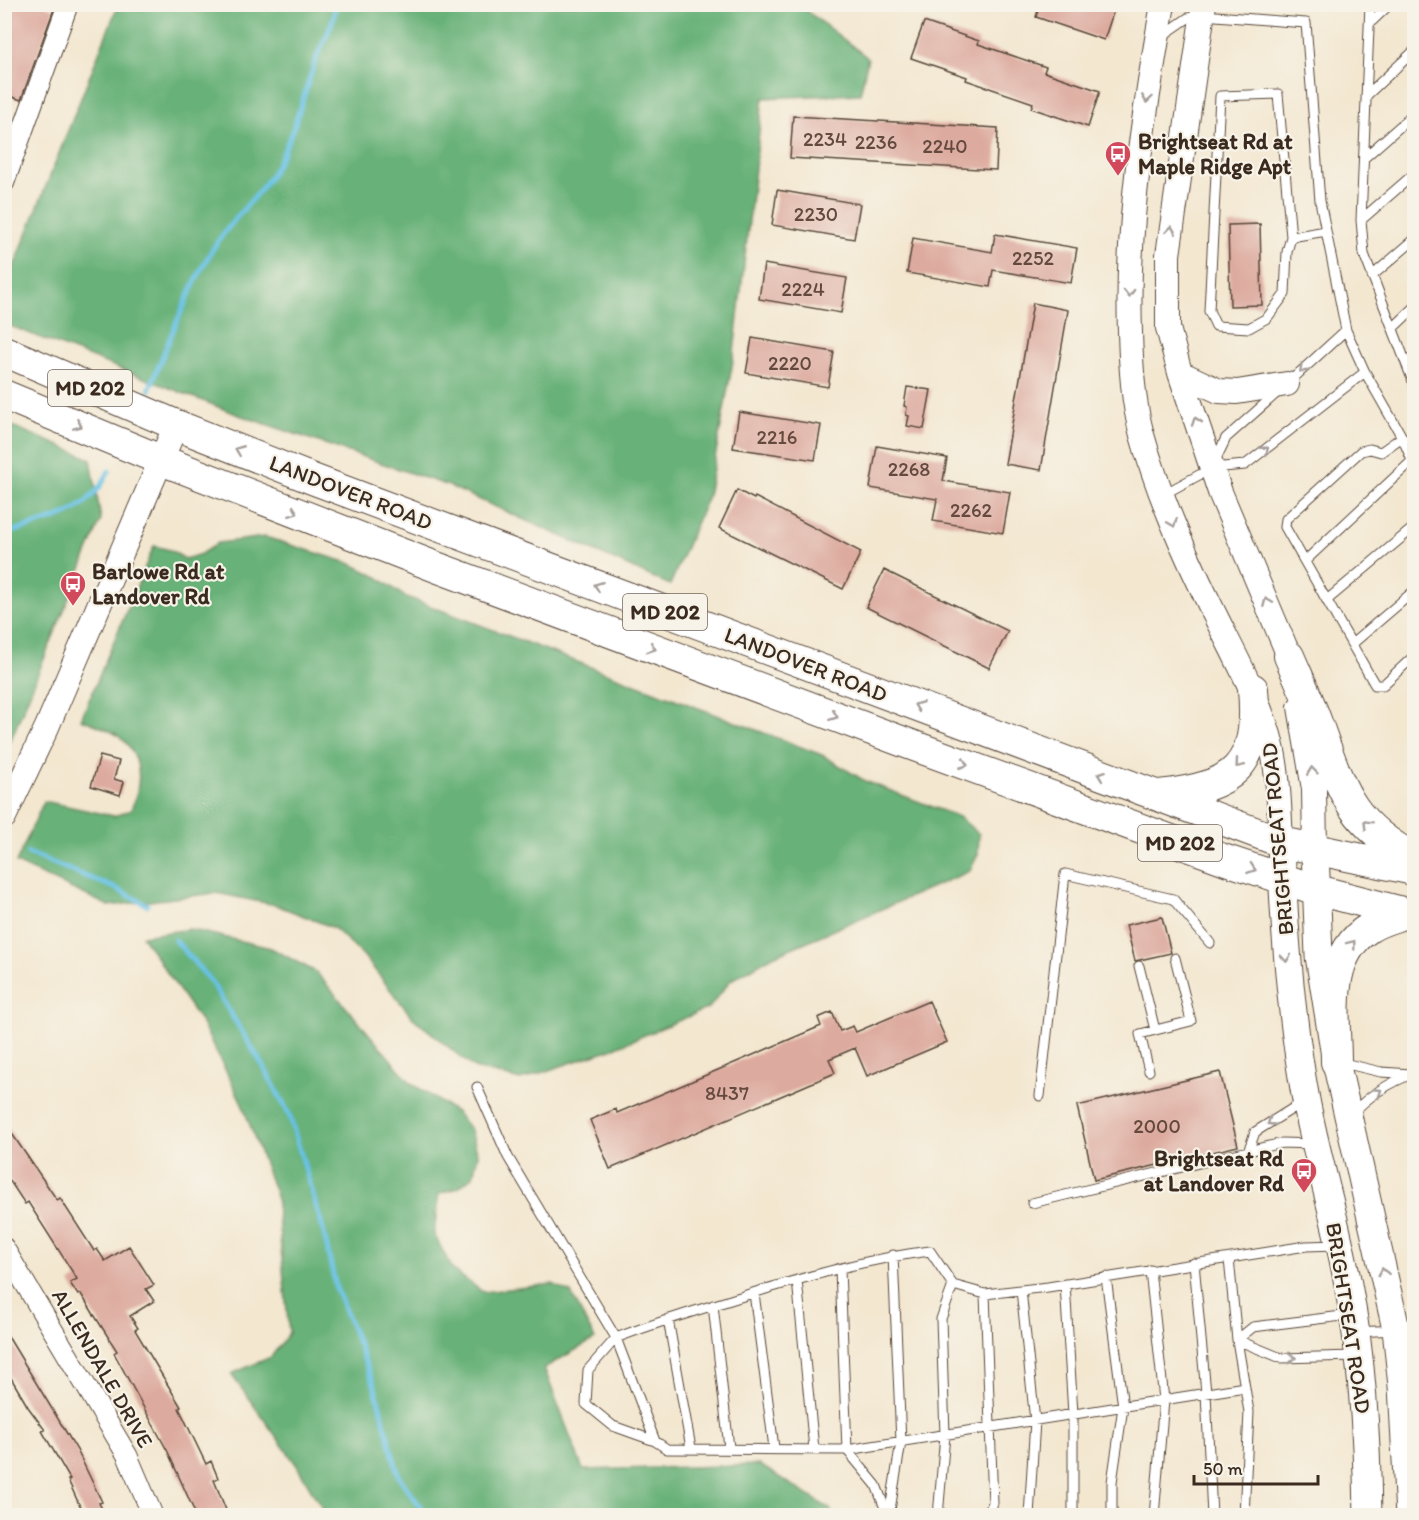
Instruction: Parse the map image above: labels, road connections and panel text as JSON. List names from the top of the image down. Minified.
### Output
{"streets":{"main road":["MD 202","LANDOVER ROAD","BRIGHTSEAT ROAD"],"street":["ALLENDALE DRIVE"]},"crossings":[["LANDOVER ROAD","BRIGHTSEAT ROAD"]],"places":{"bus stop":["Brightseat Rd at Maple Ridge Apt","Barlowe Rd at Landover Rd","Brightseat Rd at Landover Rd"]},"house_numbers":["2234","2236","2240","2230","2252","2224","2220","2216","2268","2262","8437","2000"],"scale_bar":"50 m"}
